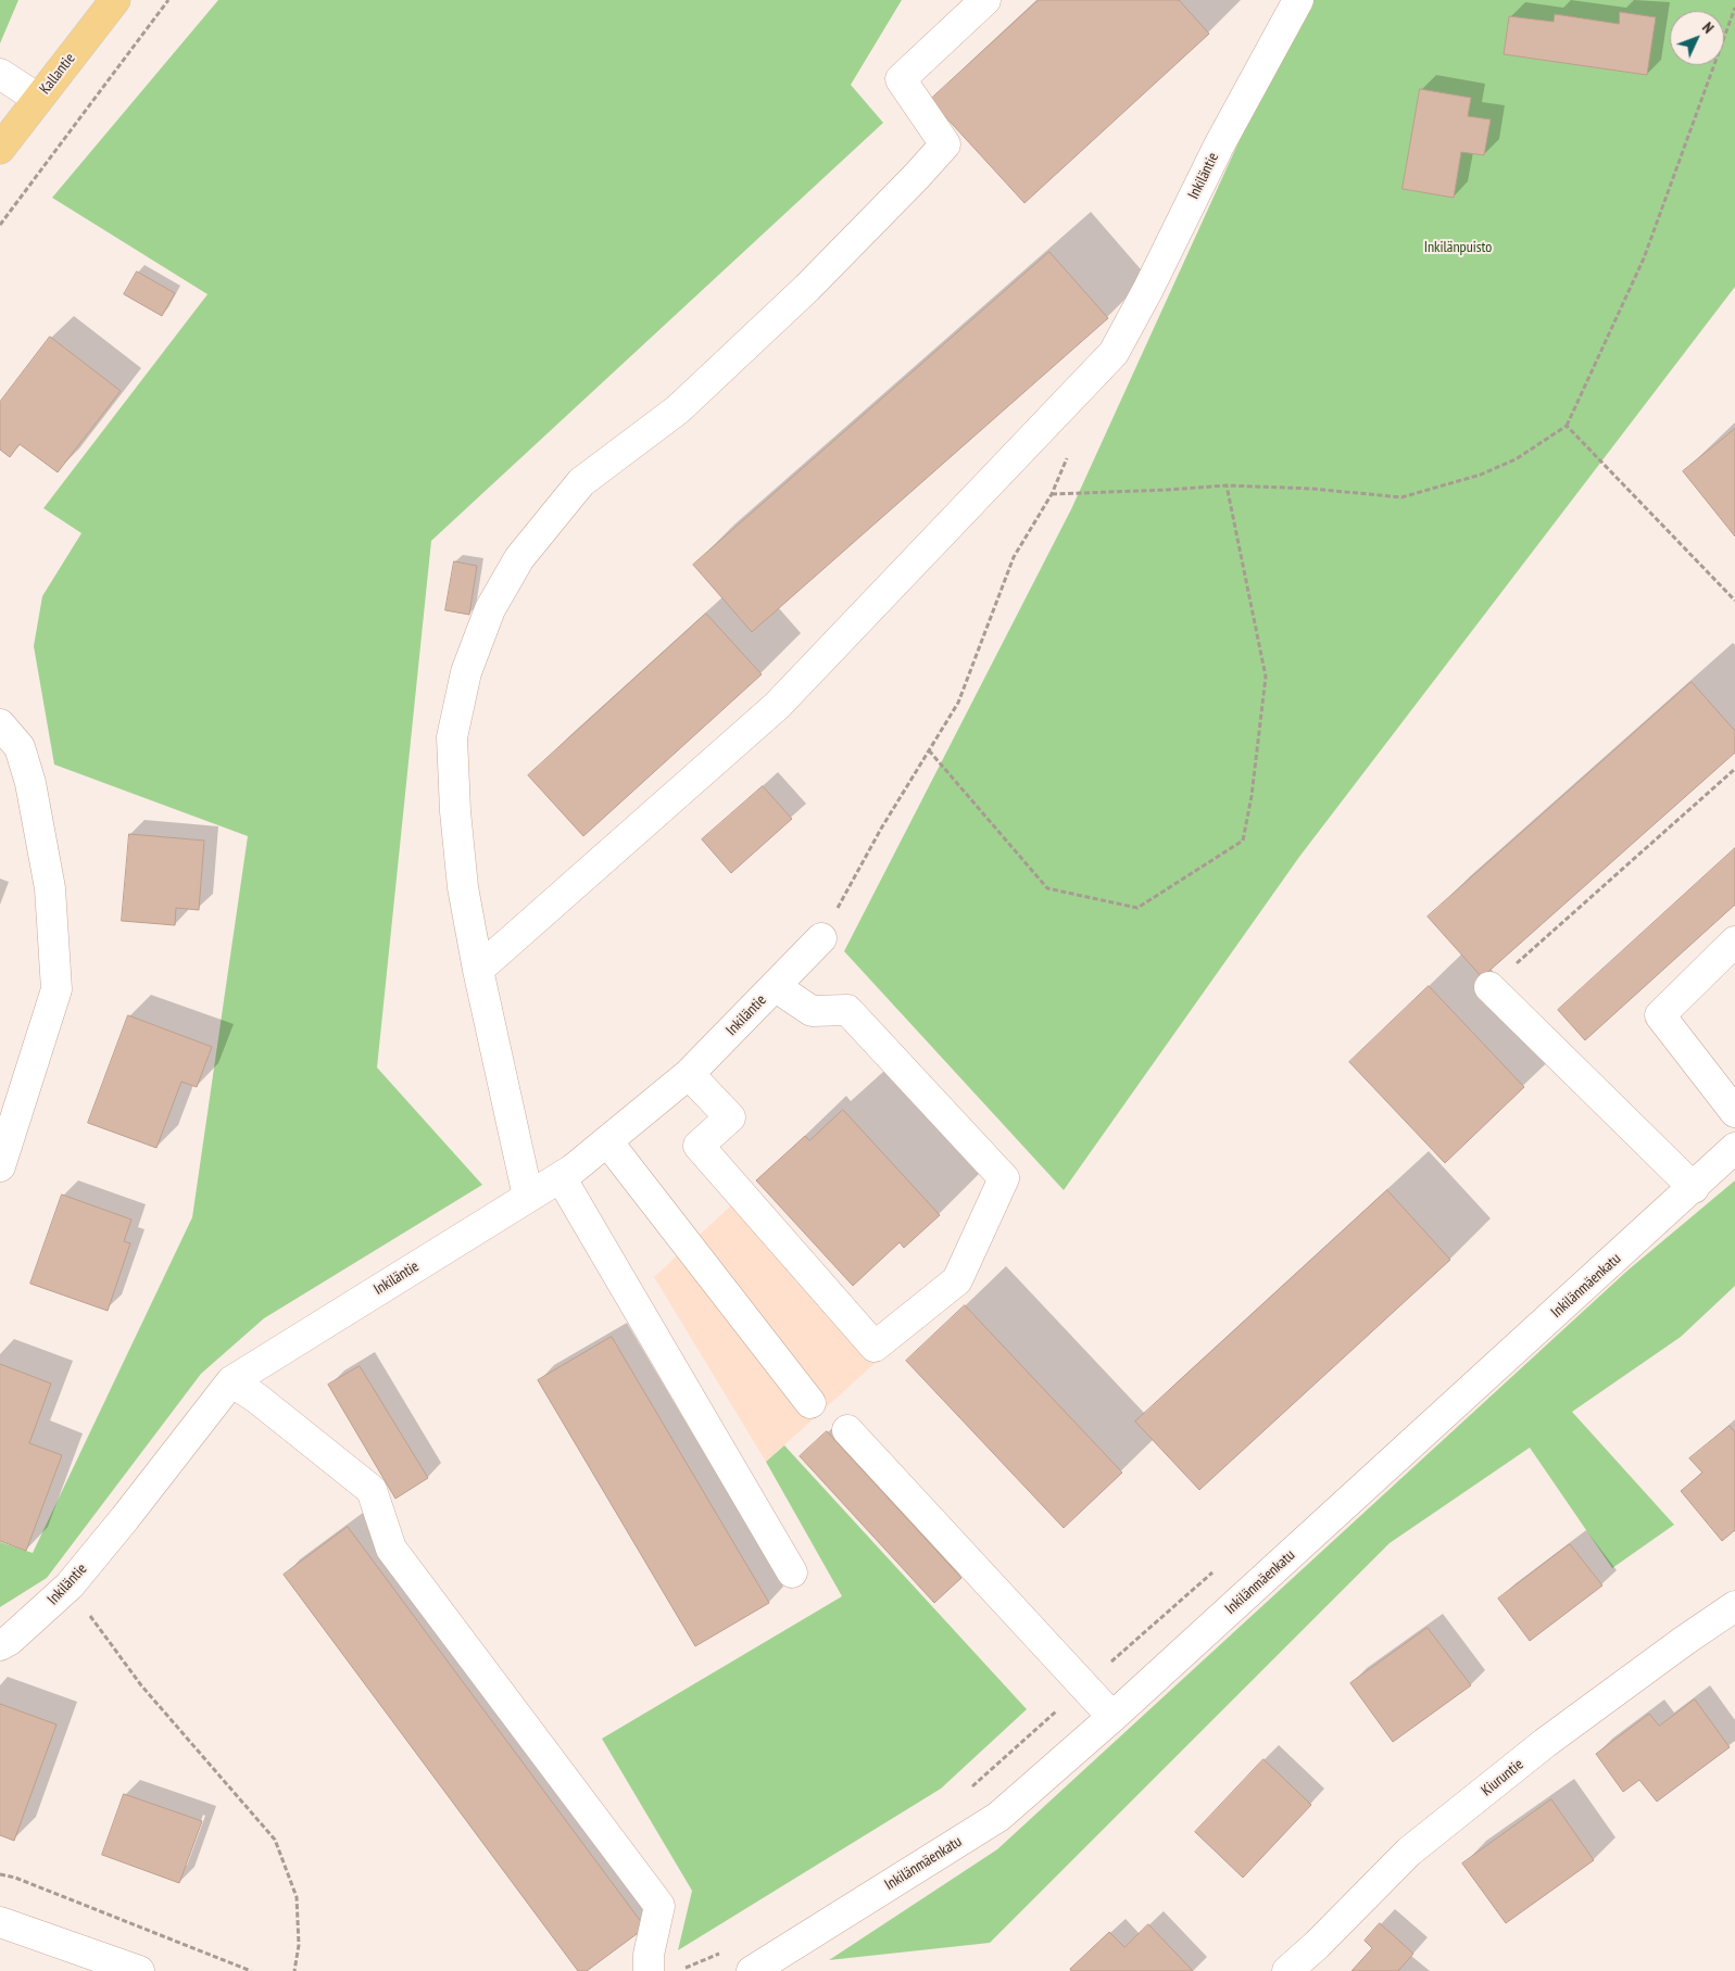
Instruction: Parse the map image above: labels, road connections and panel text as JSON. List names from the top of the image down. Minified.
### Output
{"streets":{"main road":["Kallantie"],"street":["Inkiläntie","Inkilänmäenkatu","Kiuruntie"]},"parks":["Inkilänpuisto"],"north":"top right"}
